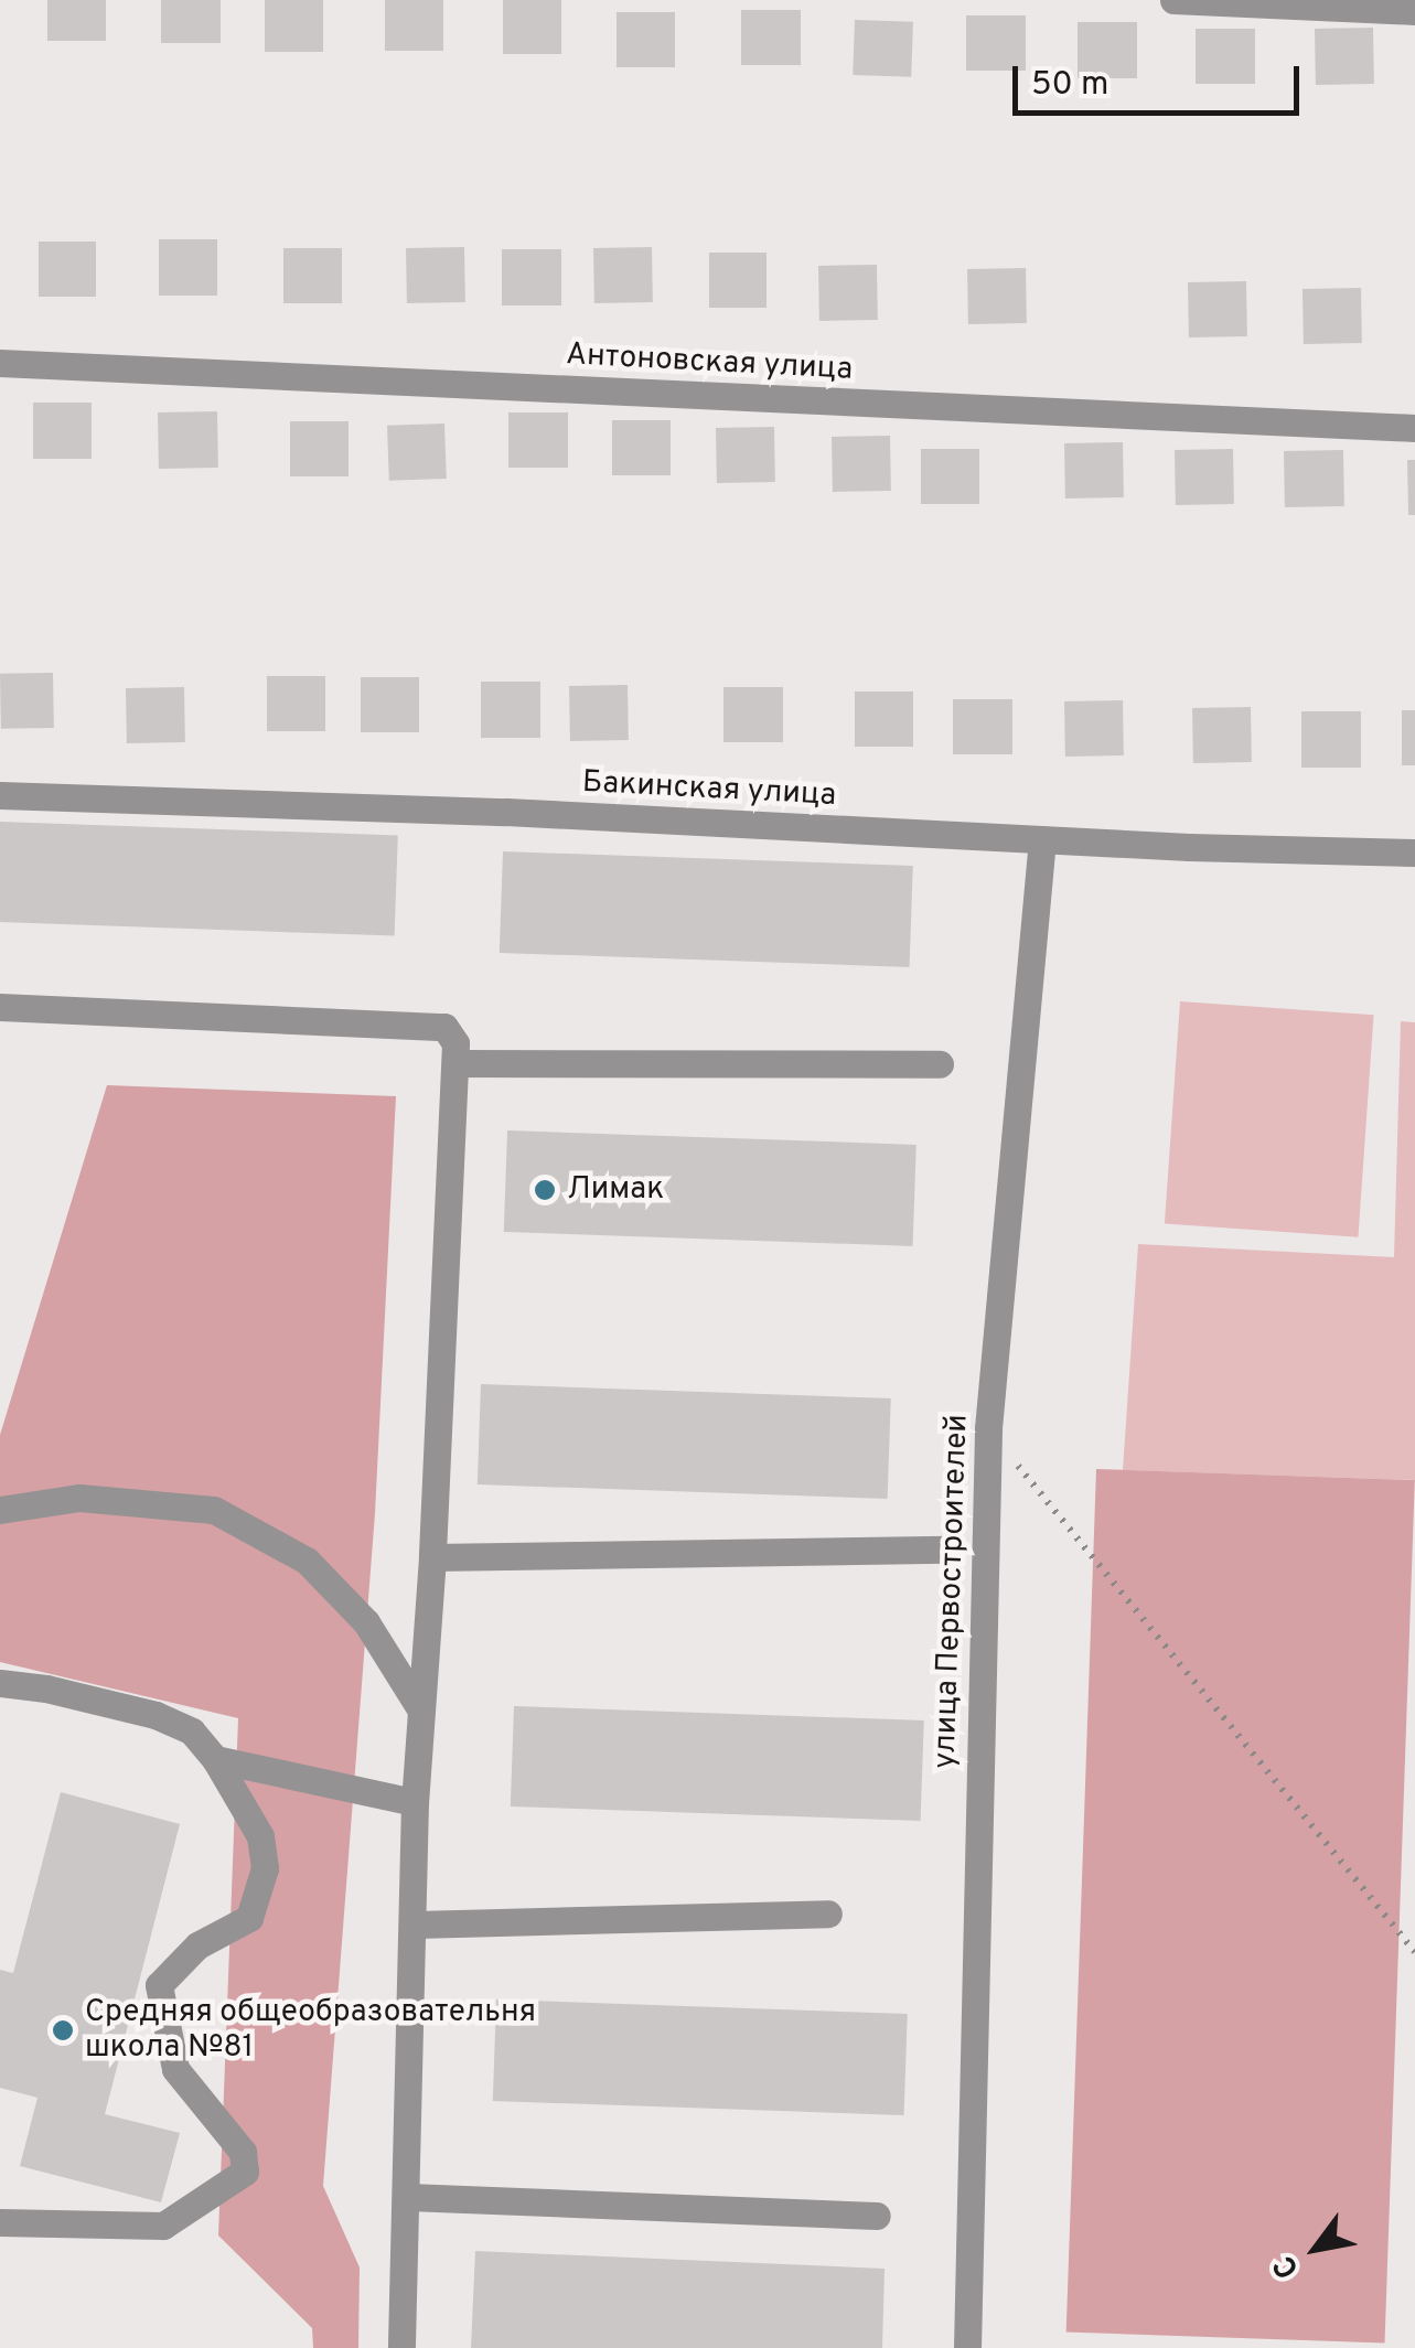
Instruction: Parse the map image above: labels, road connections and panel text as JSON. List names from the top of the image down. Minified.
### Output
{"streets":{"street":["Антоновская улица","Бакинская улица","улица Первостроителей"]},"crossings":[["Бакинская улица","улица Первостроителей"]],"places":["Лимак","Средняя общеобразовательня школа №81"],"scale_bar":"50 m","north":"bottom left"}
